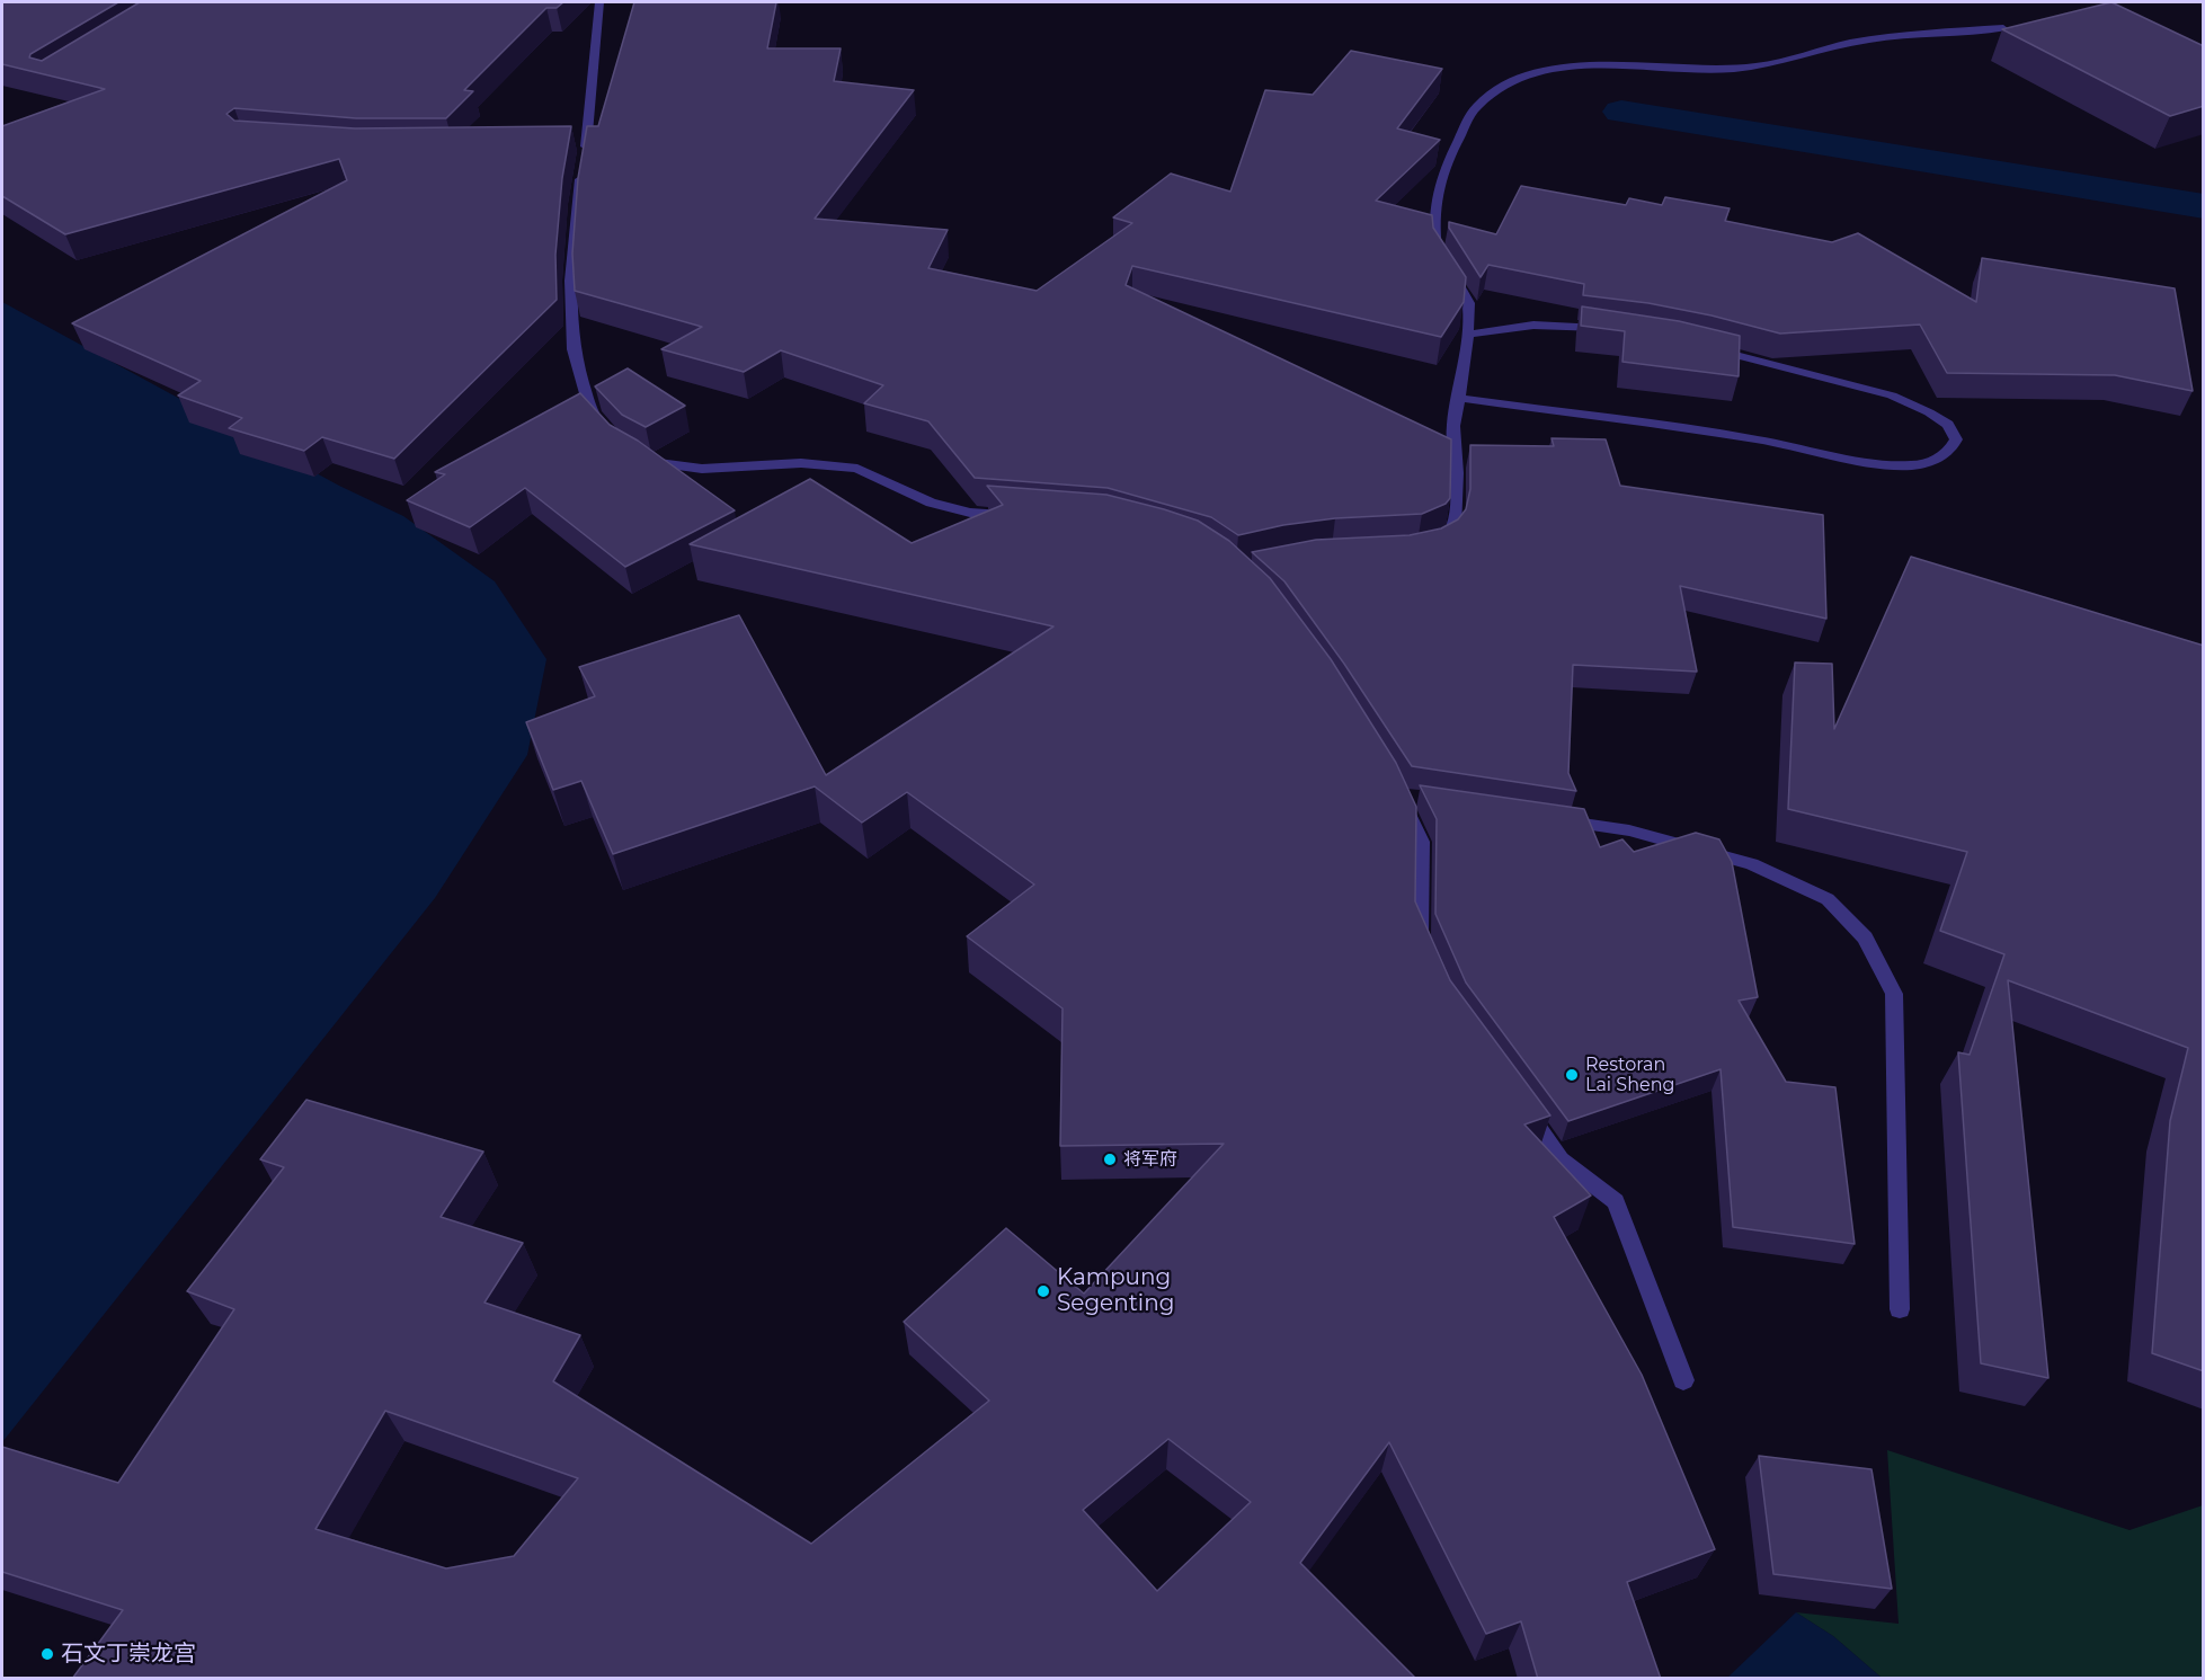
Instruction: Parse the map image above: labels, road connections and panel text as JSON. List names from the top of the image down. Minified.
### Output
{"places":["Restoran Lai Sheng","将军府","Kampung Segenting","石文丁崇龙宫"]}
